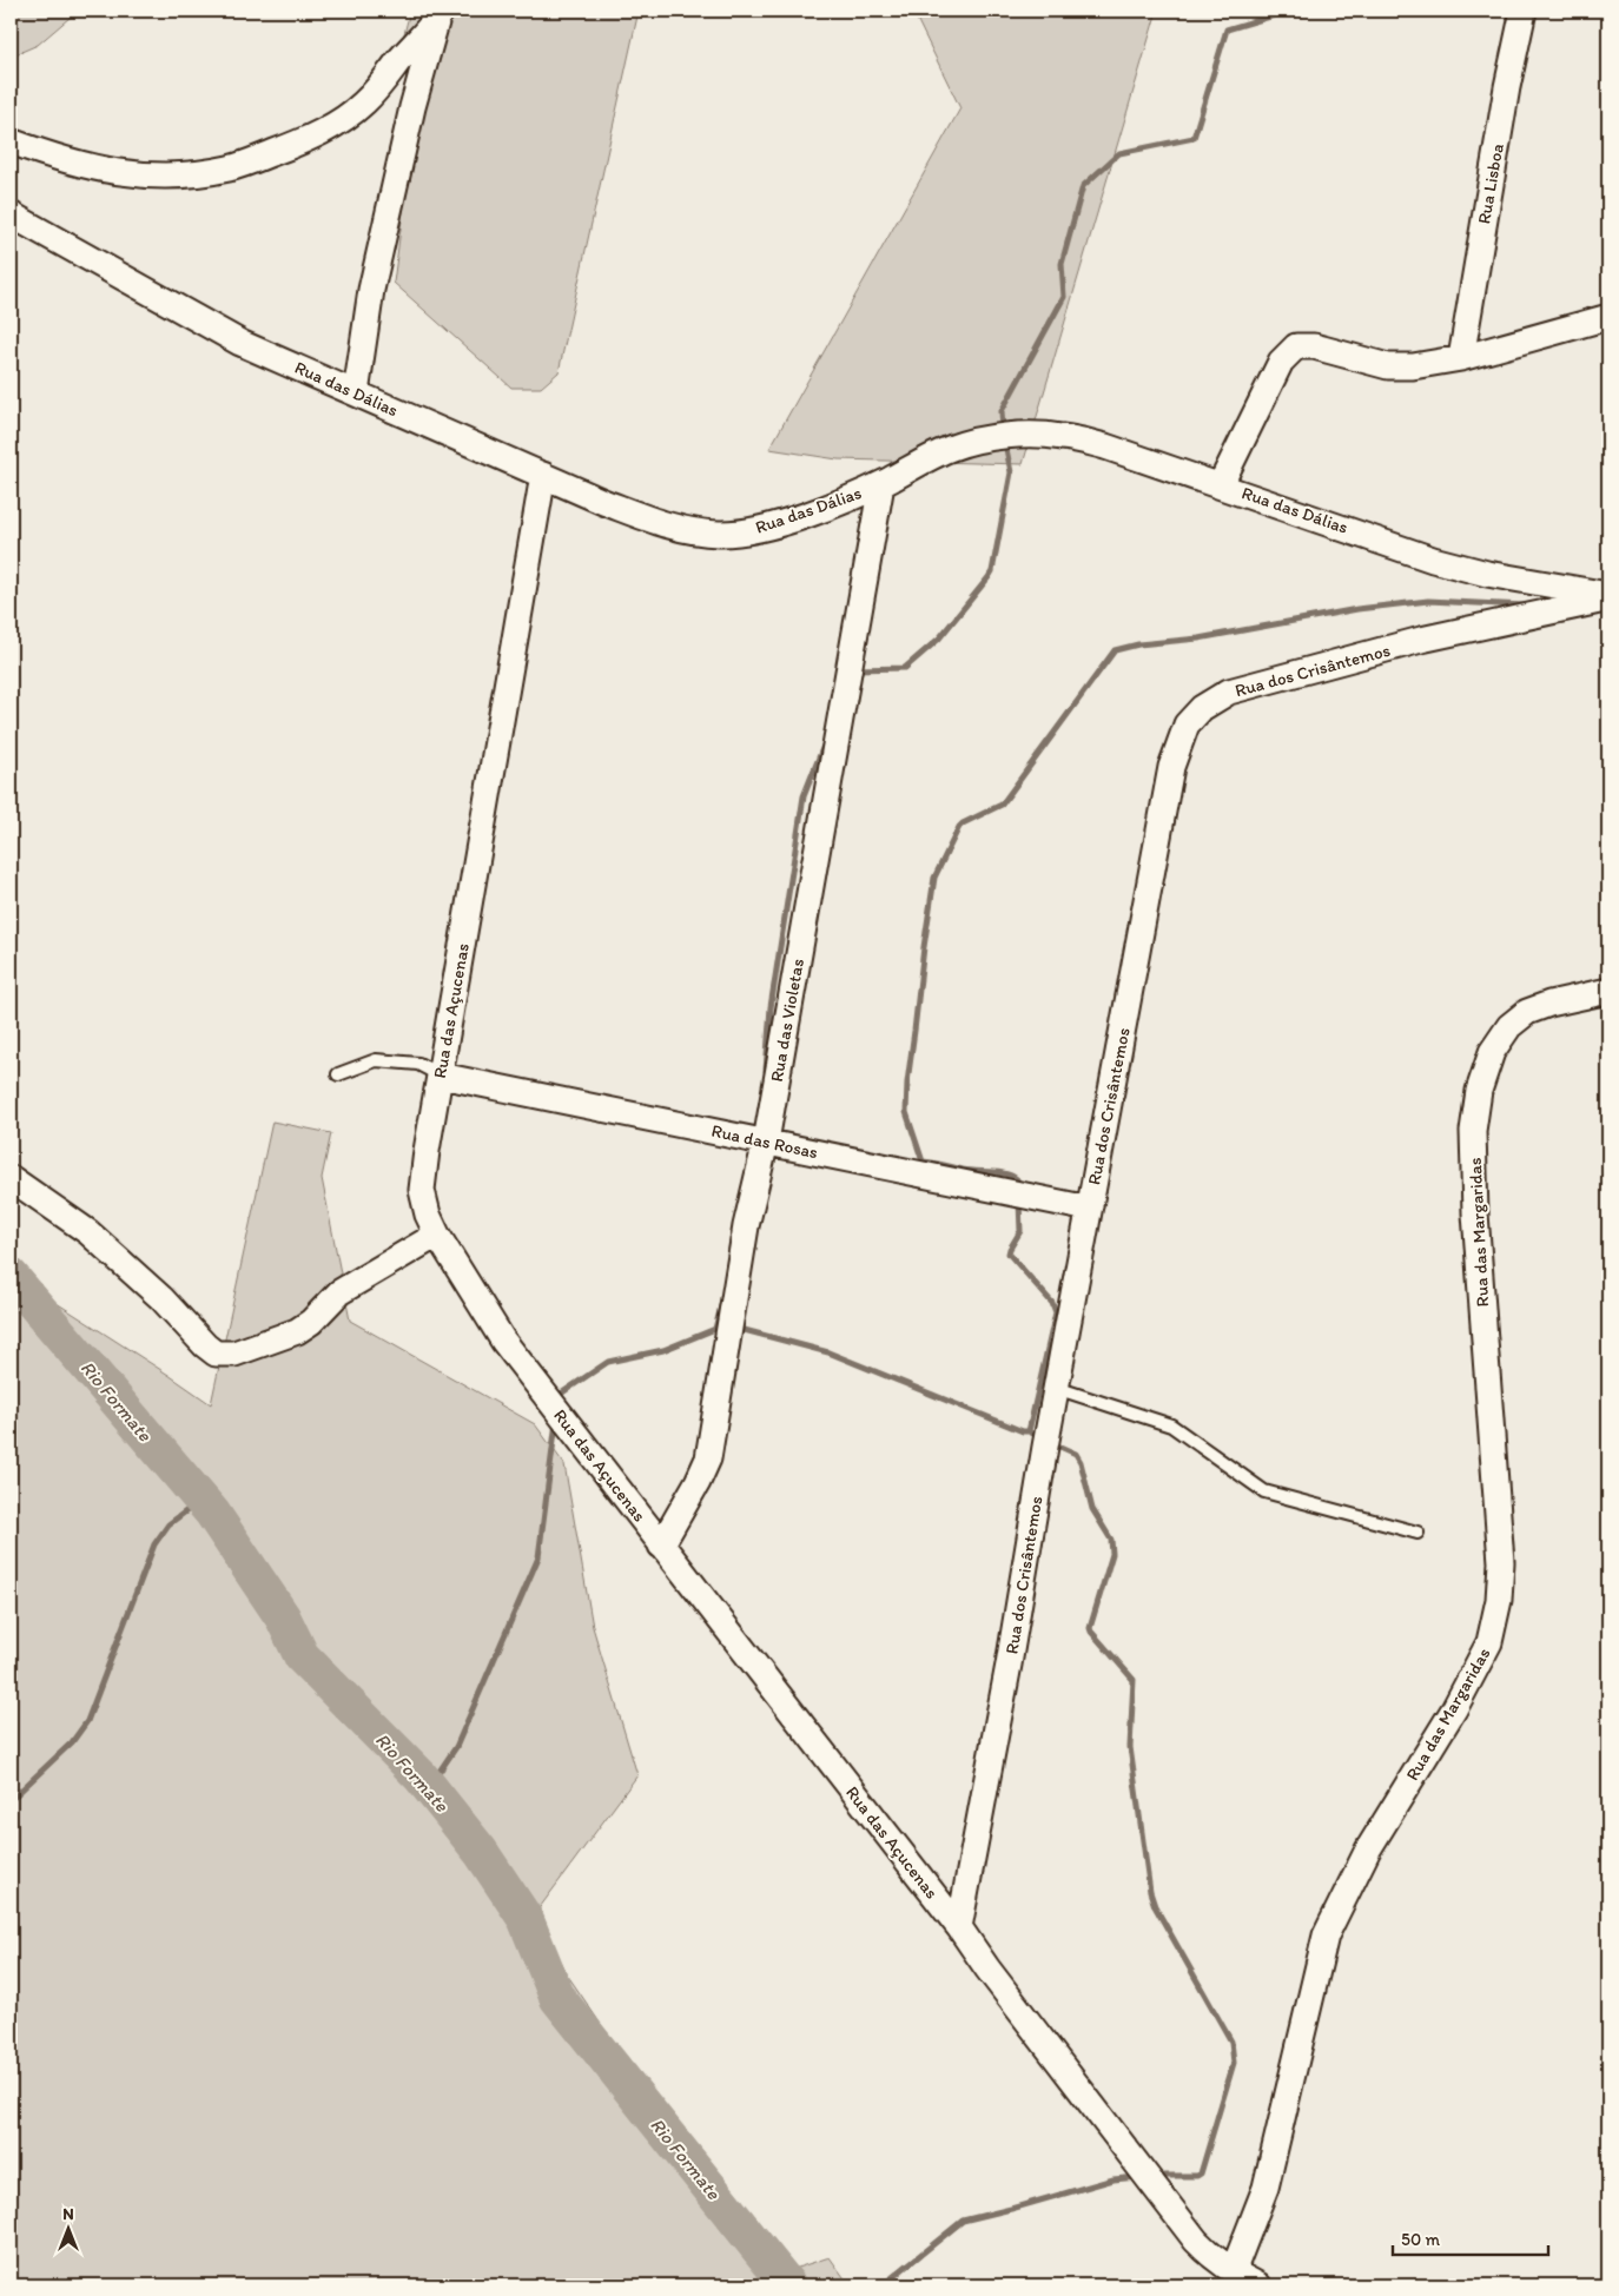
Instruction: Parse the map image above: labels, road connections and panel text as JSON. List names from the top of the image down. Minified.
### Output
{"streets":{"street":["Rua Lisboa","Rua das Dálias","Rua dos Crisântemos","Rua das Açucenas","Rua das Violetas","Rua das Rosas","Rua das Margaridas"]},"crossings":[["Rua das Dálias","Rua dos Crisântemos"],["Rua das Dálias","Rua das Açucenas"],["Rua das Dálias","Rua das Violetas"],["Rua dos Crisântemos","Rua das Açucenas"],["Rua dos Crisântemos","Rua das Rosas"],["Rua das Açucenas","Rua das Violetas"],["Rua das Açucenas","Rua das Rosas"],["Rua das Açucenas","Rua das Margaridas"],["Rua das Violetas","Rua das Rosas"]],"water":["Rio Formate"],"scale_bar":"50 m","north":"top"}
